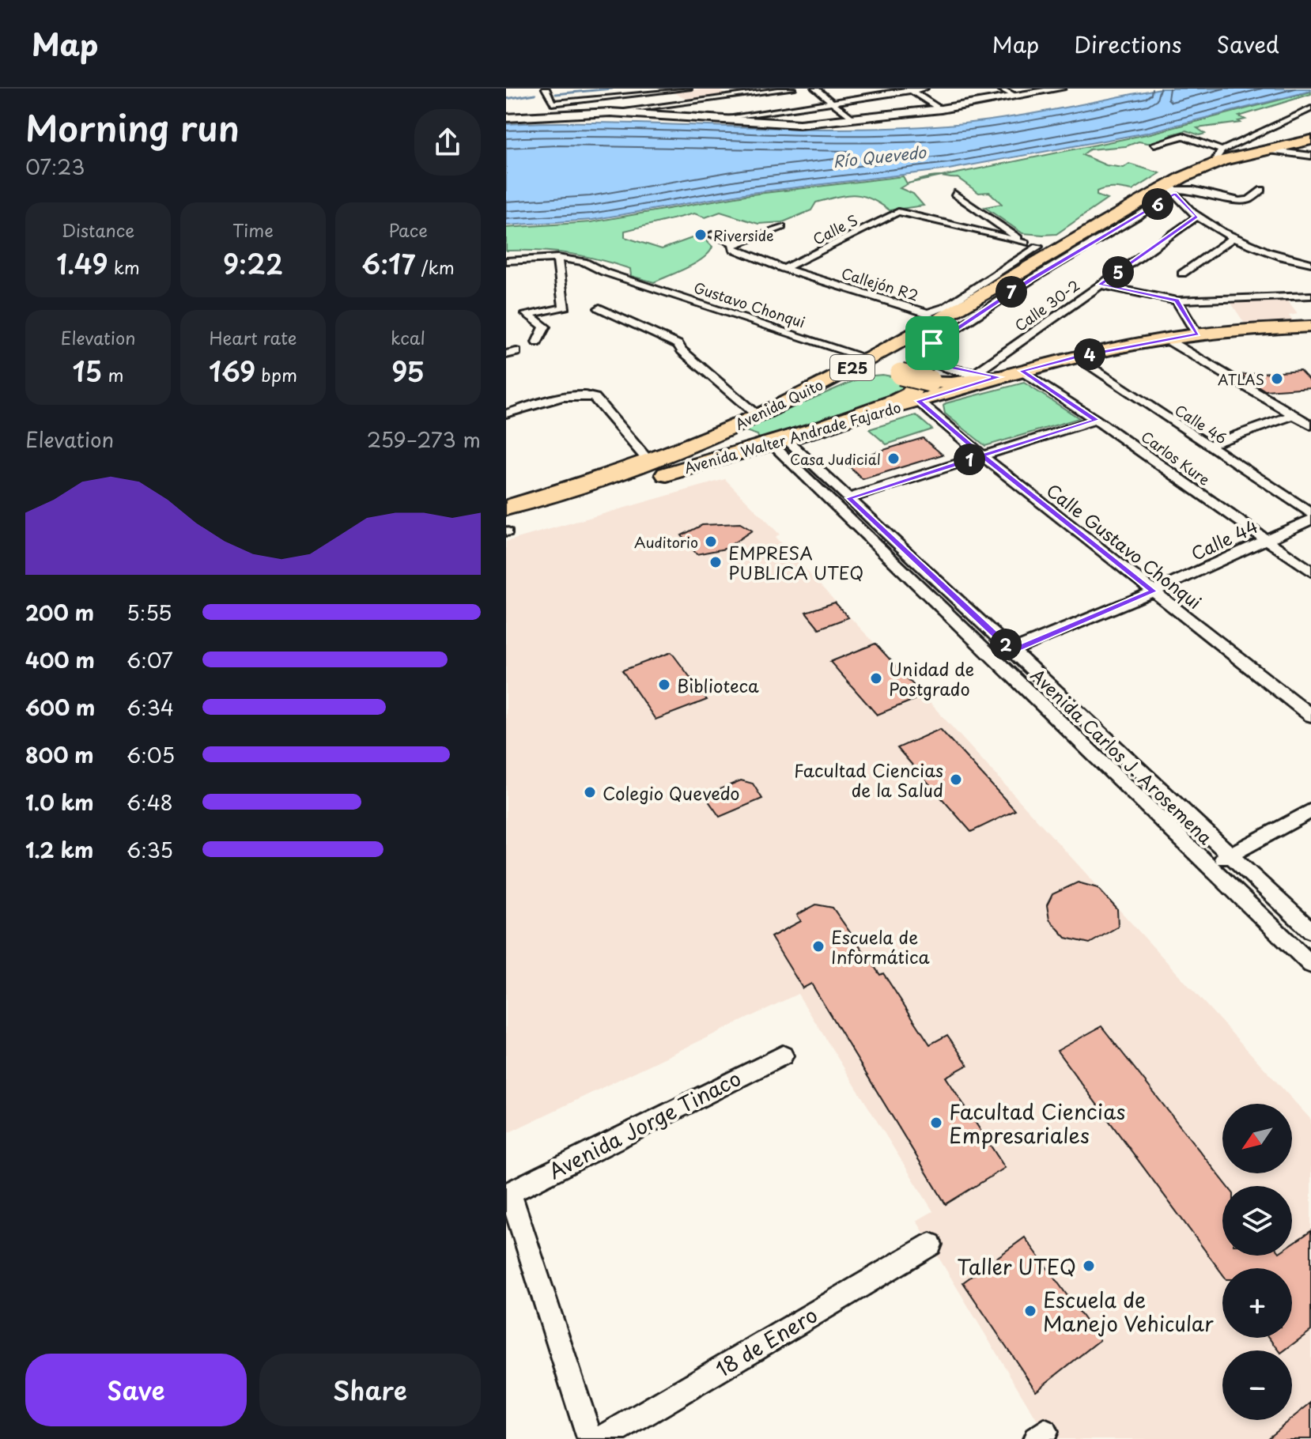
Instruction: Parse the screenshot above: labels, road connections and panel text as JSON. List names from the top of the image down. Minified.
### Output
{"streets":{"highway":["E25","Avenida Quito","Avenida Walter Andrade Fajardo"],"street":["Calle S","Callejón R2","Gustavo Chonqui","Calle 30-2","Calle 46","Carlos Kure","Calle 44","Calle Gustavo Chonqui","Avenida Carlos J. Arosemena","Avenida Jorge Tinaco","18 de Enero"]},"crossings":[["Calle S","Callejón R2"],["Gustavo Chonqui","Avenida Quito"],["E25","Avenida Quito"],["E25","Avenida Walter Andrade Fajardo"],["Avenida Quito","Avenida Walter Andrade Fajardo"],["Avenida Walter Andrade Fajardo","Calle Gustavo Chonqui"],["Avenida Walter Andrade Fajardo","Avenida Carlos J. Arosemena"],["Carlos Kure","Calle 44"],["Calle 44","Calle Gustavo Chonqui"],["Calle 44","Avenida Carlos J. Arosemena"]],"water":["Río Quevedo"],"places":["Riverside","ATLAS","Casa Judicial","Auditorio","EMPRESA PUBLICA UTEQ","Unidad de Postgrado","Biblioteca","Facultad Ciencias de la Salud","Colegio Quevedo","Escuela de Informática","Facultad Ciencias Empresariales","Taller UTEQ","Escuela de Manejo Vehicular"],"north":"bottom left","page":{"header":"Map","nav":["Map","Directions","Saved"],"heading":["Morning run","07:23"],"pins":["6","5","7","4","1","2"],"stats":[["Distance","1.49 km"],["Time","9:22"],["Pace","6:17 /km"],["Elevation","15 m"],["Heart rate","169 bpm"],["kcal","95"]],"chart":["Elevation","259–273 m"],"list":[{"name":"200 m","note":"5:55"},{"name":"400 m","note":"6:07"},{"name":"600 m","note":"6:34"},{"name":"800 m","note":"6:05"},{"name":"1.0 km","note":"6:48"},{"name":"1.2 km","note":"6:35"}],"map_buttons":["+","−"],"buttons":["Save","Share"]}}
